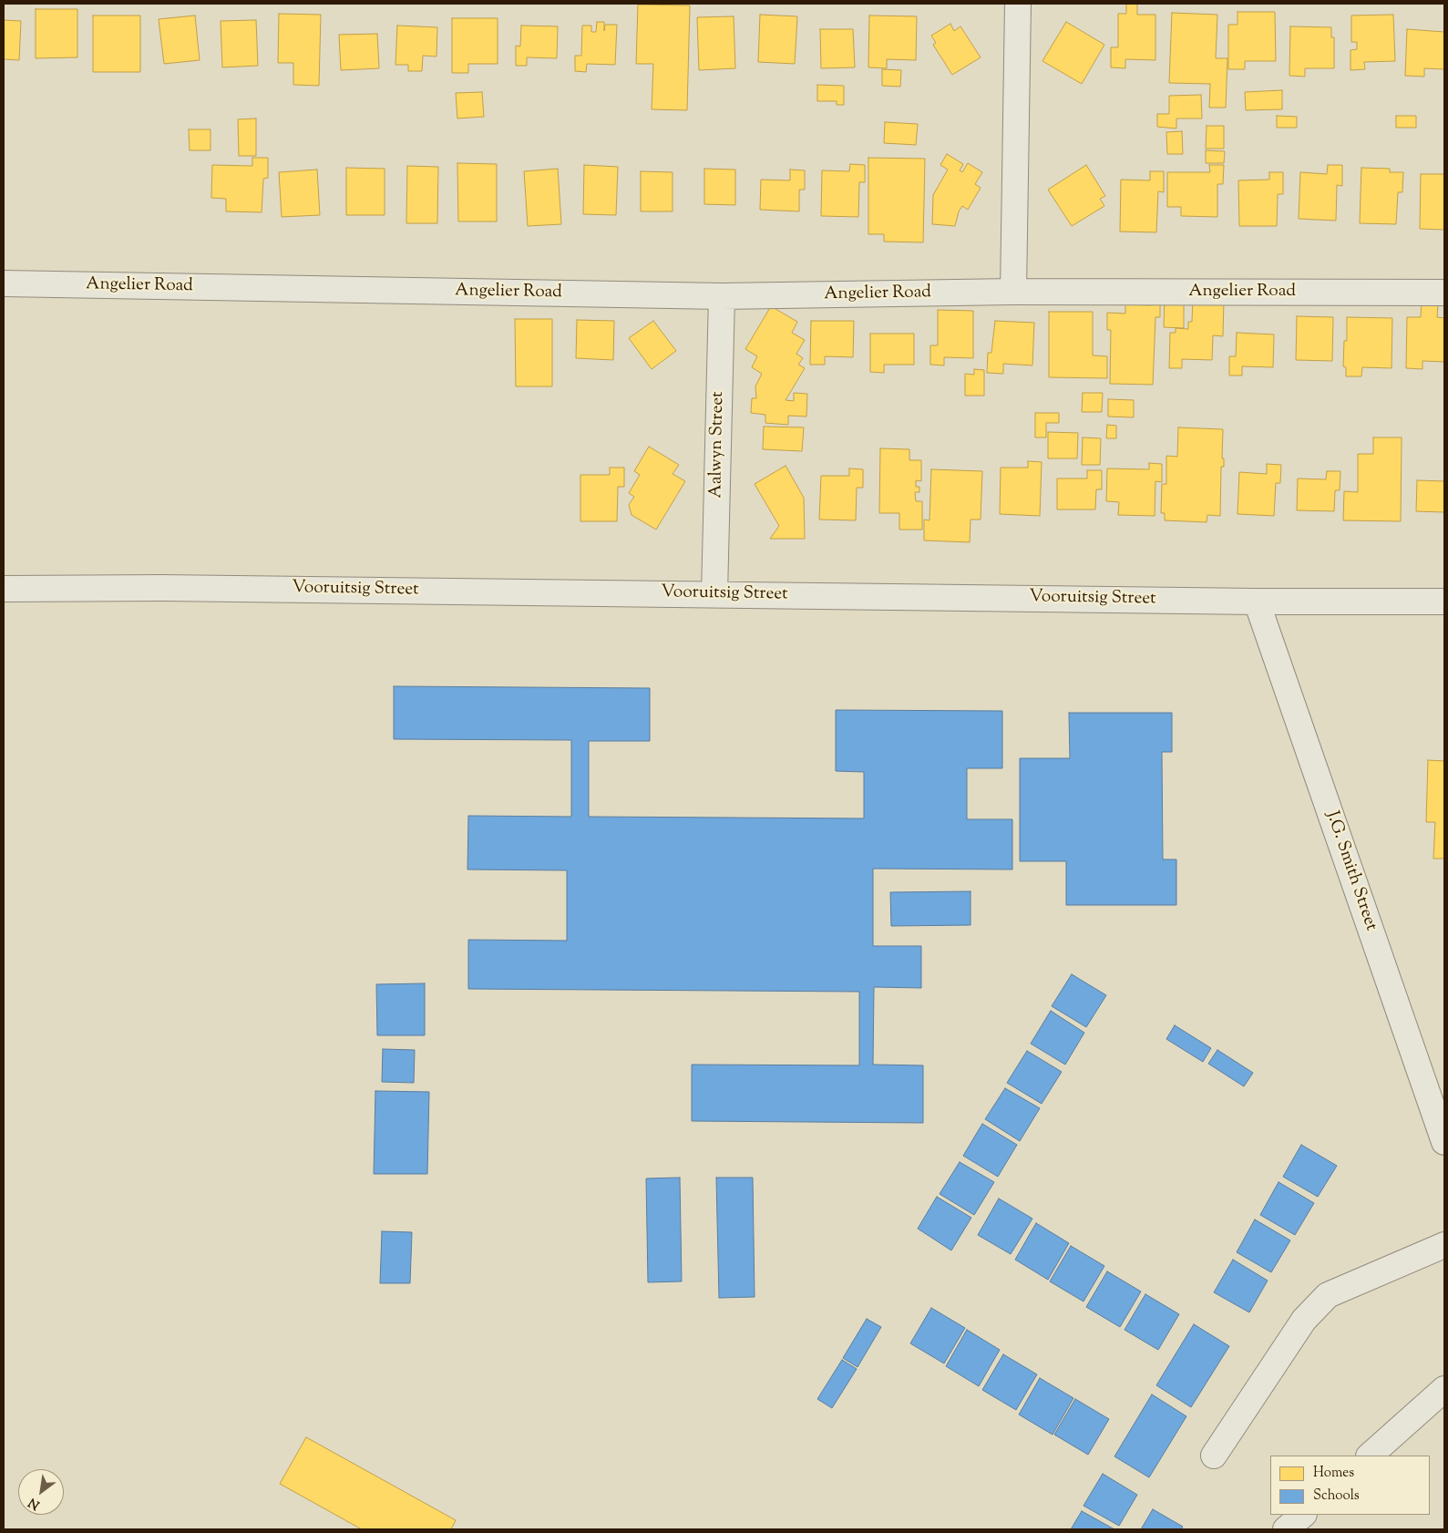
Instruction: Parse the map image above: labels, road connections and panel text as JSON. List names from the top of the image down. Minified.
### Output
{"streets":{"street":["Angelier Road","Aalwyn Street","Vooruitsig Street","J.G. Smith Street"]},"crossings":[["Angelier Road","Aalwyn Street"],["Aalwyn Street","Vooruitsig Street"],["Vooruitsig Street","J.G. Smith Street"]],"legend":["Homes","Schools"],"north":"bottom left"}
